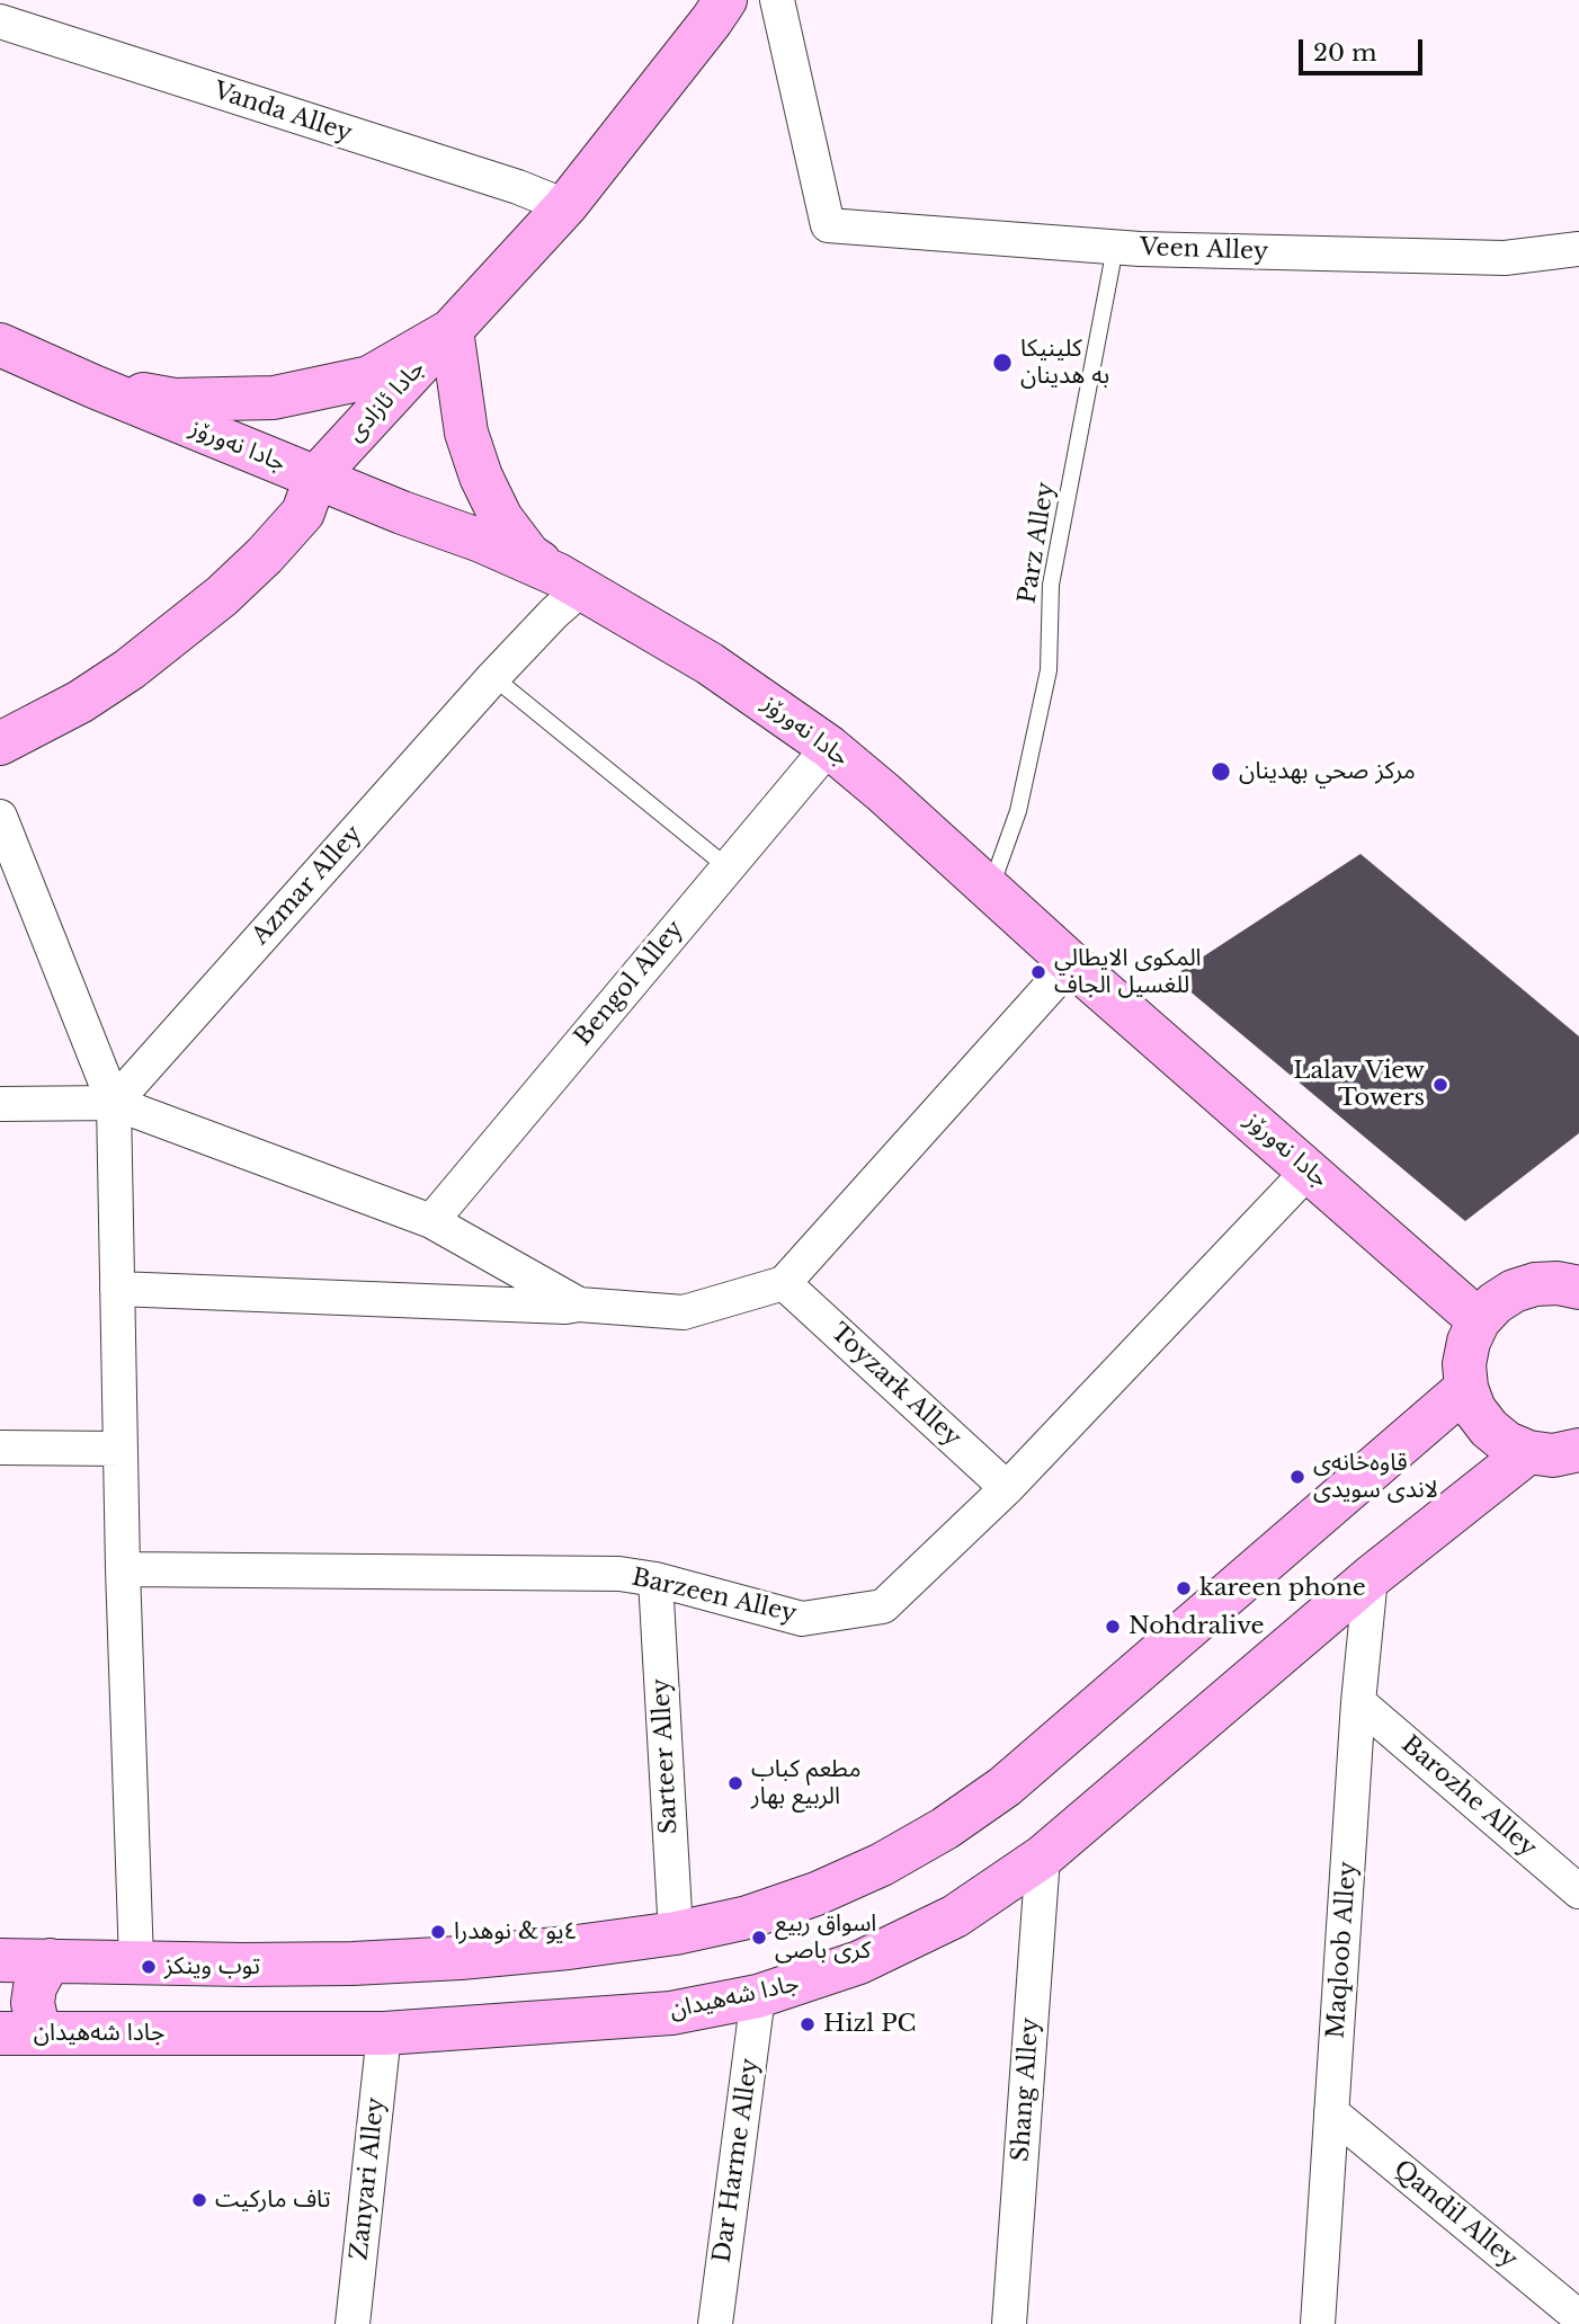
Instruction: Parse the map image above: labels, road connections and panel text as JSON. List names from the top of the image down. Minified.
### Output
{"streets":{"main road":["جادا ئازادی","جادا نەورۆز","جادا شەهیدان"],"street":["Vanda Alley","Veen Alley","Azmar Alley","Bengol Alley","Toyzark Alley","Barzeen Alley","Sarteer Alley","Barozhe Alley","Maqloob Alley","Shang Alley","Dar Harme Alley","Zanyari Alley","Qandil Alley"],"lane":["Parz Alley"]},"crossings":[["Vanda Alley","جادا ئازادی"],["Veen Alley","Parz Alley"],["جادا ئازادی","جادا نەورۆز"],["جادا نەورۆز","Parz Alley"],["جادا نەورۆز","Azmar Alley"],["جادا نەورۆز","Bengol Alley"],["جادا نەورۆز","Barzeen Alley"],["Toyzark Alley","Barzeen Alley"],["Barzeen Alley","Sarteer Alley"],["Barozhe Alley","Maqloob Alley"],["Maqloob Alley","جادا شەهیدان"],["Maqloob Alley","Qandil Alley"],["جادا شەهیدان","Shang Alley"],["جادا شەهیدان","Dar Harme Alley"],["جادا شەهیدان","Zanyari Alley"]],"places":["كلينيكا به هدينان","مركز صحي بهدينان","المكوى الايطالي للغسيل الجاف","Lalav View Towers","قاوەخانەی لاندی سویدی","kareen phone","Nohdralive","مطعم كباب الربيع بهار","٤يو & نوهدرا","اسواق ربيع كرى باصى","توب وينكز","Hizl PC","تاف ماركيت"],"scale_bar":"20 m"}
